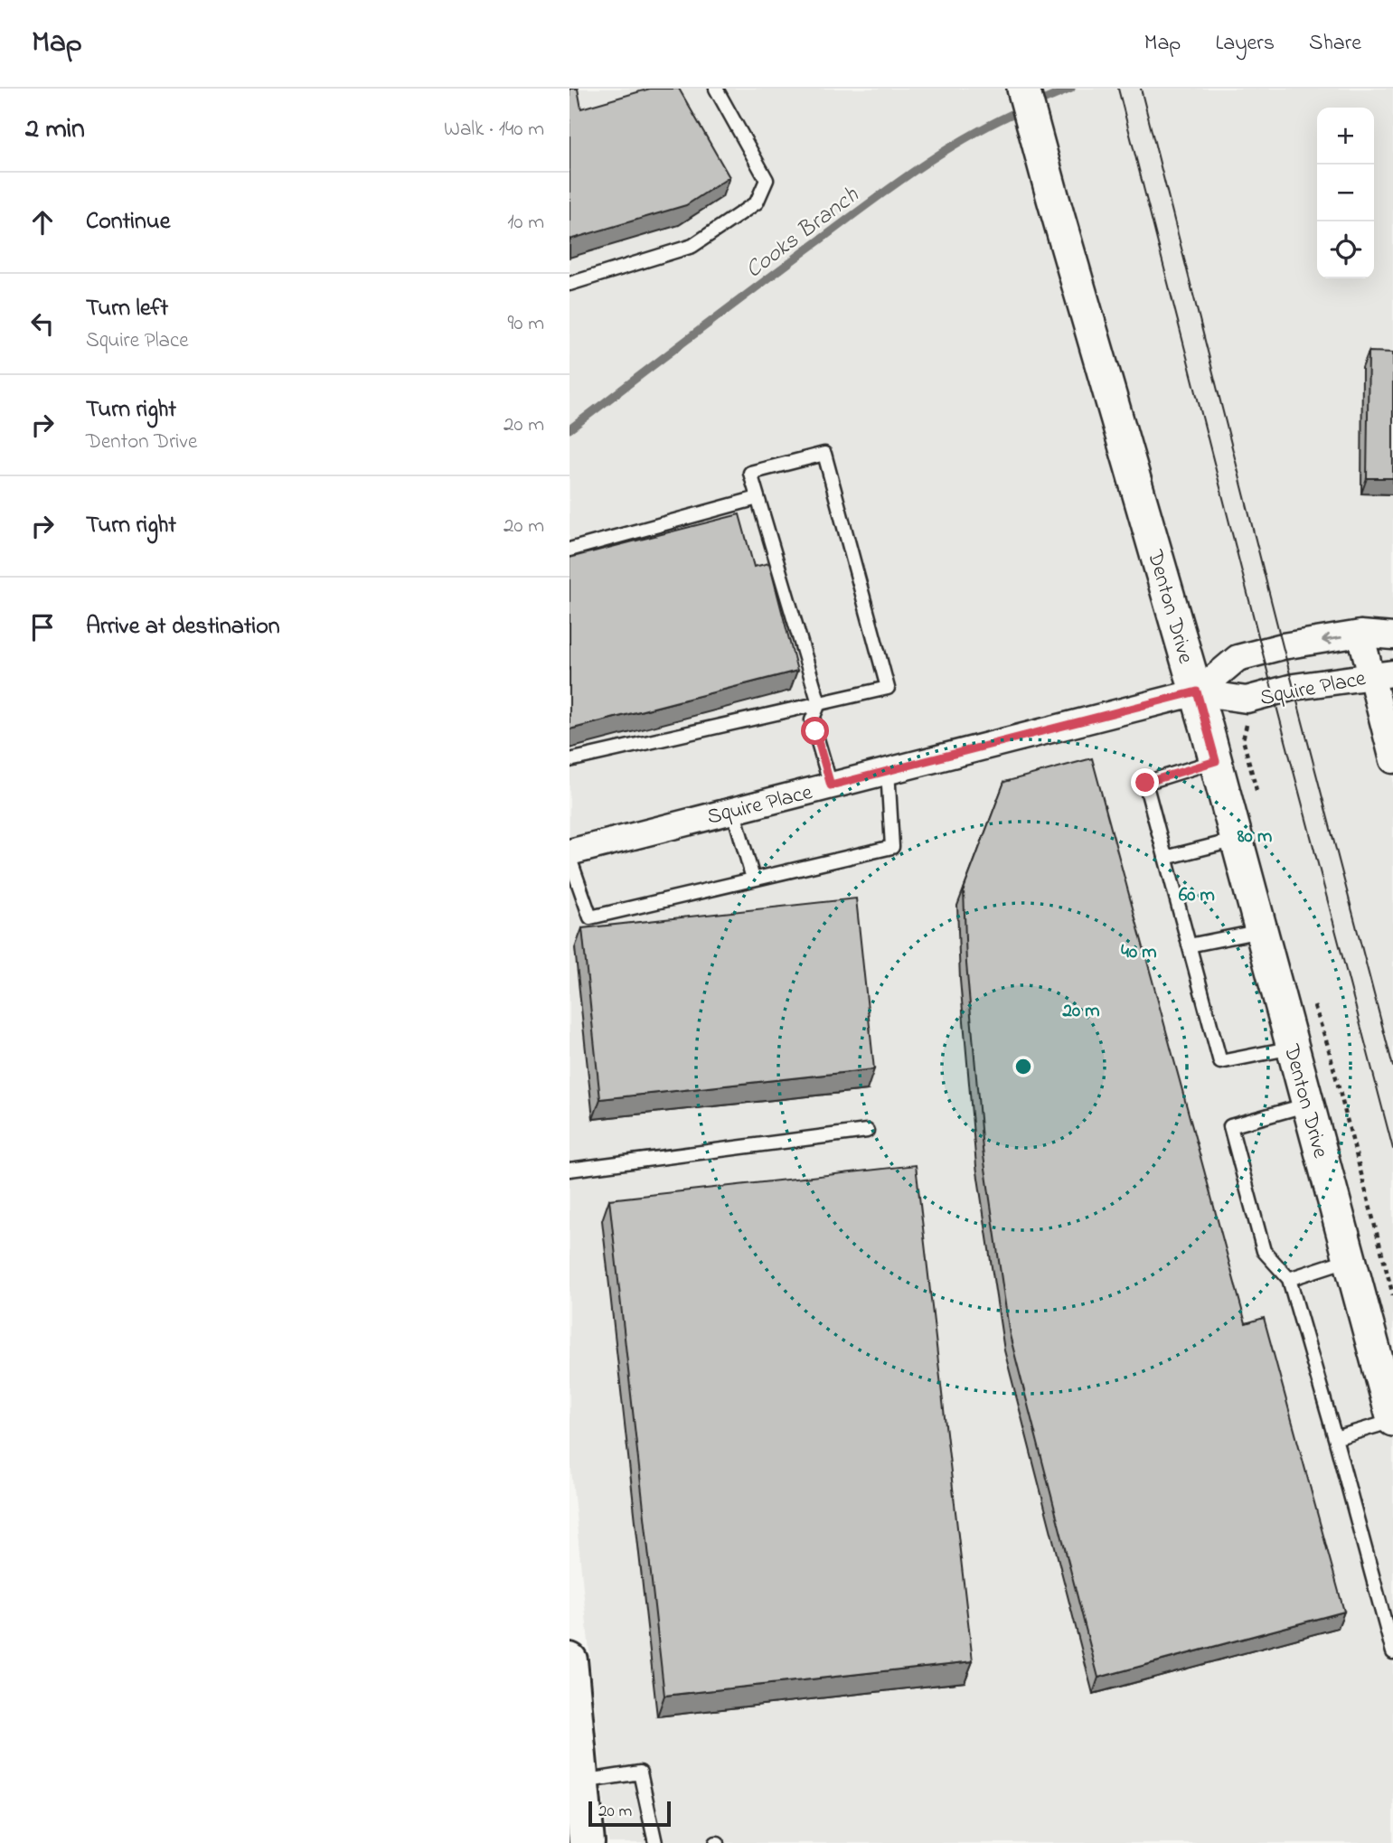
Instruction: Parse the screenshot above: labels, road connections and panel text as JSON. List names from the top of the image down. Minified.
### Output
{"streets":{"street":["Denton Drive","Squire Place"]},"crossings":[["Denton Drive","Squire Place"]],"water":["Cooks Branch"],"scale_bar":"20 m","page":{"header":"Map","nav":["Map","Layers","Share"],"heading":["2 min","Walk · 140 m"],"map_buttons":["+","−"],"list":[["Continue","10 m"],["Turn left","Squire Place","90 m"],["Turn right","Denton Drive","20 m"],["Turn right","20 m"],"Arrive at destination"],"scale":"20 m"},"rings":["80 m","60 m","40 m","20 m"]}
